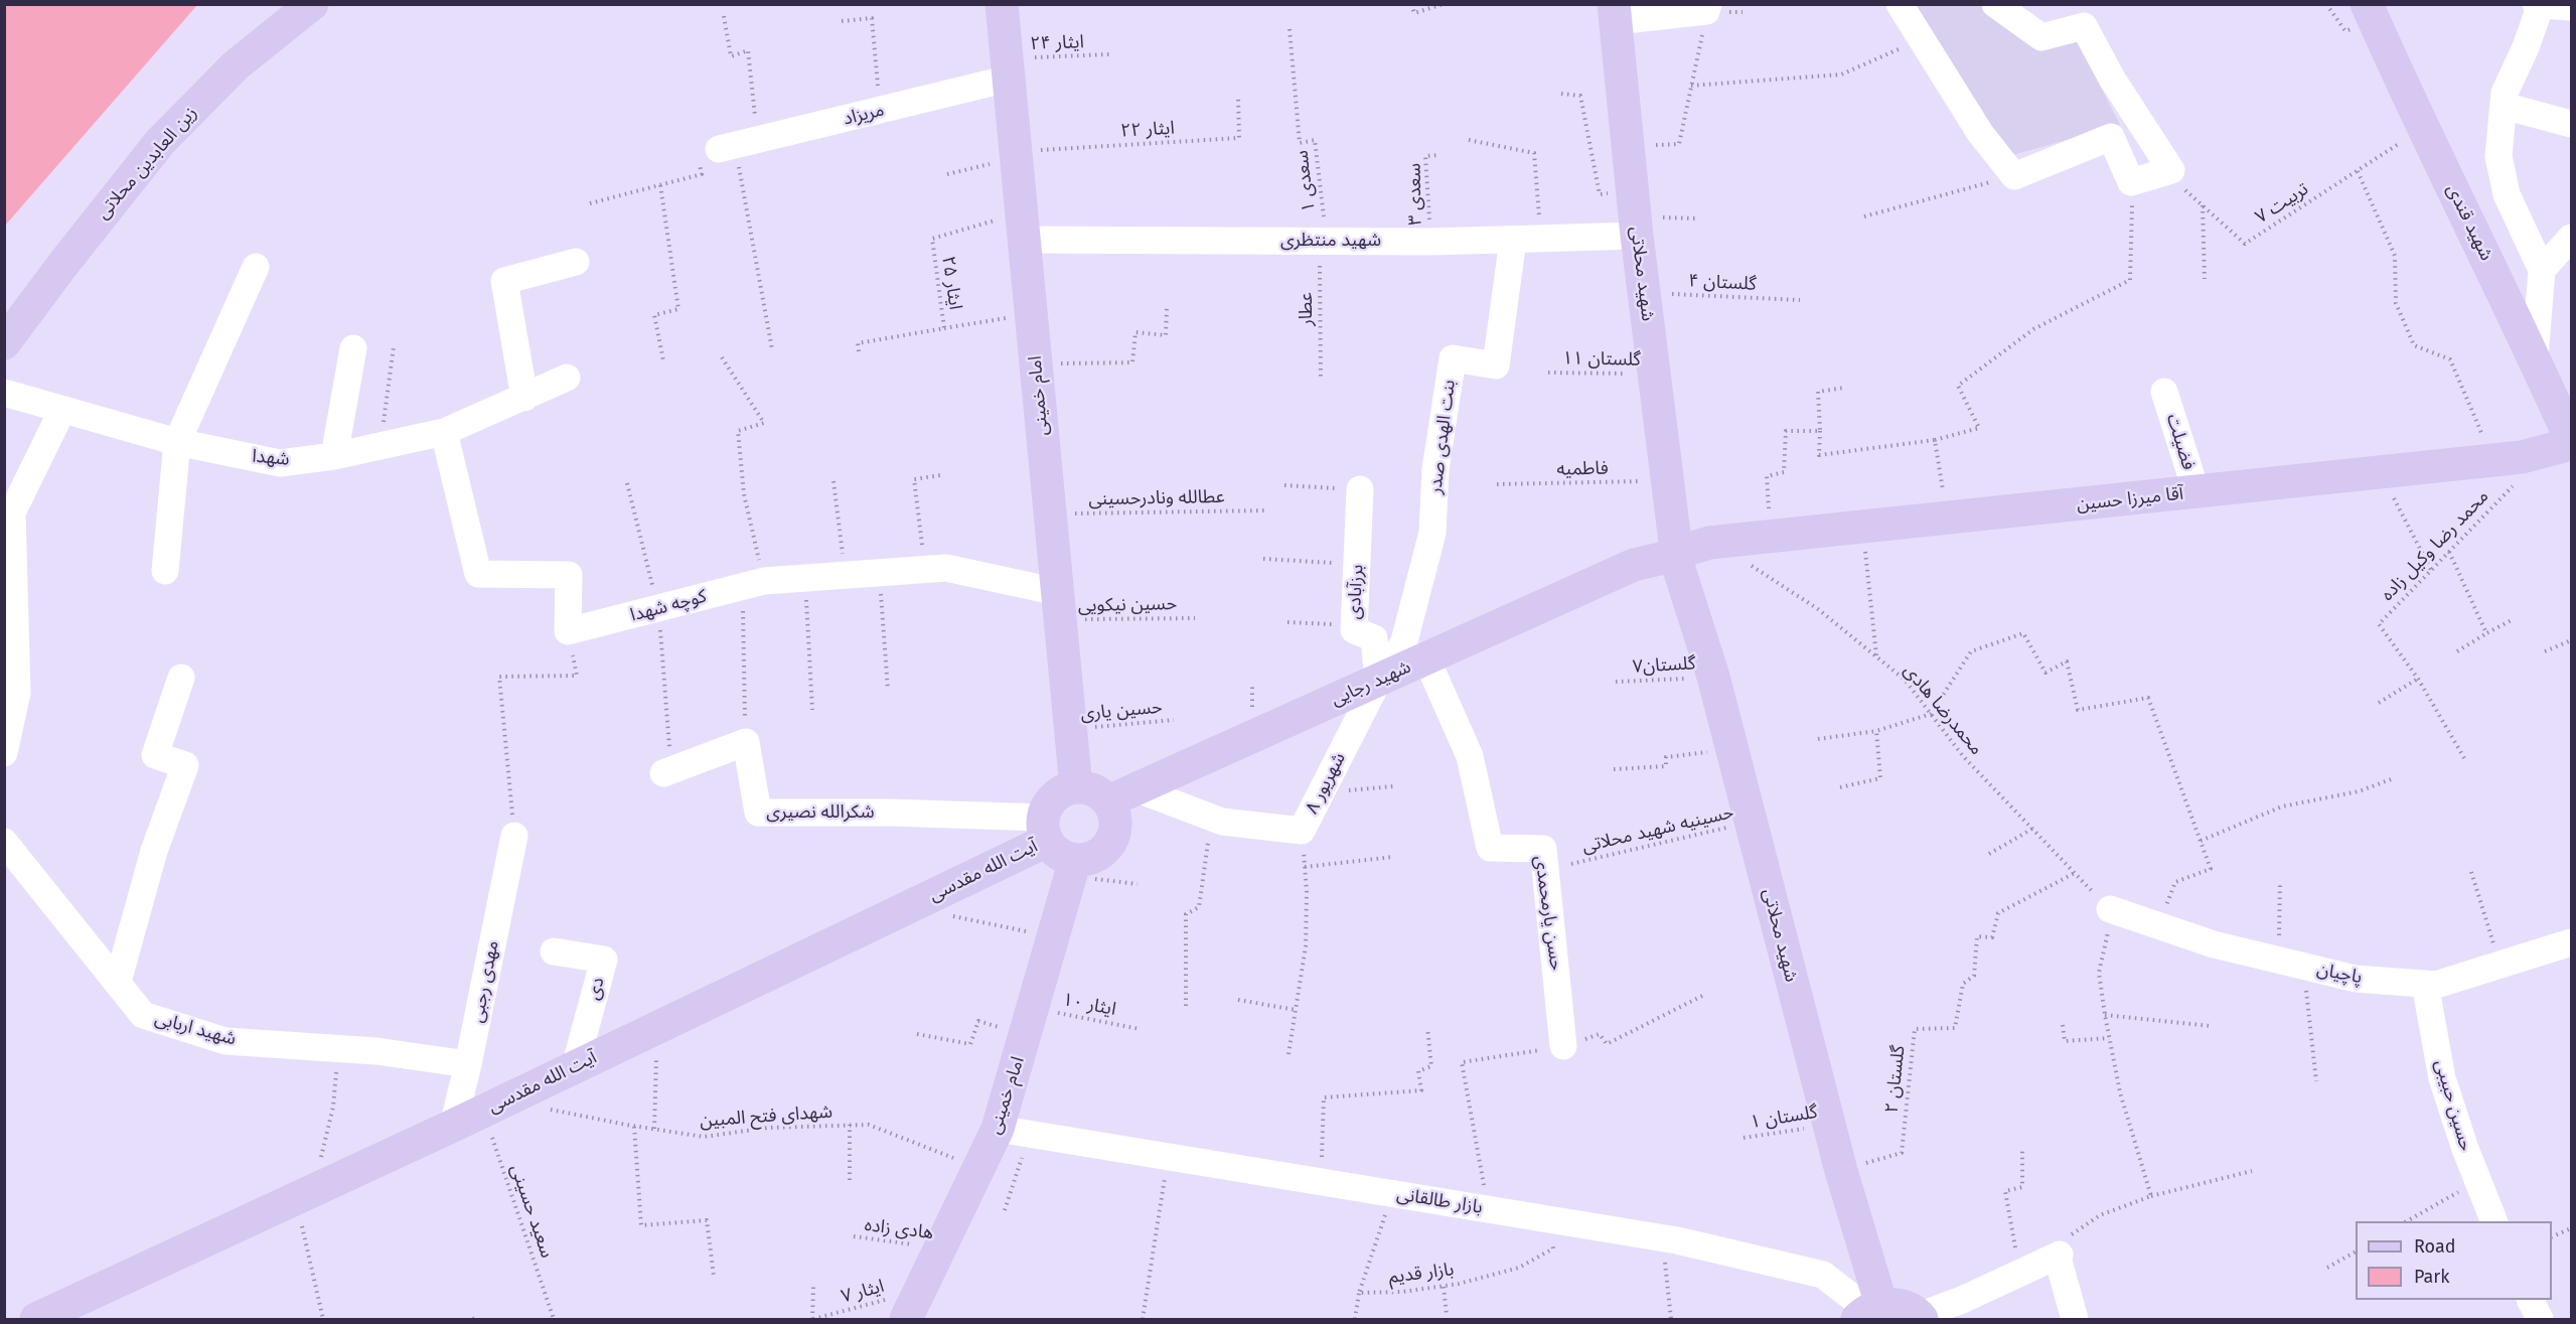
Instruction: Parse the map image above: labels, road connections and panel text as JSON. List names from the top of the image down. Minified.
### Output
{"streets":{"main road":["زین العابدین محلاتی","شهید قندی","شهید محلاتی","امام خمینی","آقا میرزا حسین","شهید رجایی","آیت الله مقدسی"],"street":["مریزاد","شهید منتظری","بنت الهدی صدر","فضیلت","شهدا","برزآبادی","کوچه شهدا","۸ شهریور","شکرالله نصیری","حسن یارمحمدی","پاچیان","مهدی رجبی","دی","شهید اربابی","حسین حبیبی","بازار طالقانی"],"path":["ایثار ۲۴","ایثار ۲۲","سعدی ۱","سعدی ۳","تربیت ۷","ایثار ۲۵","گلستان ۴","عطار","گلستان ۱۱","فاطمیه","عطالله ونادرحسینی","محمد رضا وکیل زاده","حسین نیکویی","گلستان۷","محمدرضا هادی","حسین یاری","حسینیه شهید محلاتی","ایثار ۱۰","گلستان ۲","شهدای فتح المبین","گلستان ۱","سعید حسینی","هادی زاده","بازار قدیم","ایثار ۷"]},"crossings":[["ایثار ۲۴","مریزاد"],["ایثار ۲۴","امام خمینی"],["مریزاد","امام خمینی"],["ایثار ۲۲","امام خمینی"],["سعدی ۱","شهید منتظری"],["سعدی ۱","عطار"],["سعدی ۳","شهید منتظری"],["تربیت ۷","شهید قندی"],["شهید منتظری","شهید محلاتی"],["شهید منتظری","ایثار ۲۵"],["شهید منتظری","عطار"],["شهید منتظری","امام خمینی"],["شهید منتظری","بنت الهدی صدر"],["شهید محلاتی","گلستان ۴"],["شهید محلاتی","گلستان ۱۱"],["شهید محلاتی","فاطمیه"],["شهید محلاتی","آقا میرزا حسین"],["شهید محلاتی","گلستان۷"],["شهید محلاتی","شهید رجایی"],["شهید محلاتی","حسینیه شهید محلاتی"],["شهید محلاتی","گلستان ۲"],["شهید محلاتی","گلستان ۱"],["شهید محلاتی","بازار طالقانی"],["ایثار ۲۵","امام خمینی"],["امام خمینی","عطالله ونادرحسینی"],["امام خمینی","حسین نیکویی"],["امام خمینی","کوچه شهدا"],["امام خمینی","حسین یاری"],["امام خمینی","ایثار ۱۰"],["امام خمینی","شهدای فتح المبین"],["امام خمینی","بازار طالقانی"],["امام خمینی","هادی زاده"],["امام خمینی","ایثار ۷"],["بنت الهدی صدر","برزآبادی"],["بنت الهدی صدر","شهید رجایی"],["بنت الهدی صدر","۸ شهریور"],["فضیلت","آقا میرزا حسین"],["آقا میرزا حسین","محمد رضا وکیل زاده"],["آقا میرزا حسین","شهید رجایی"],["برزآبادی","شهید رجایی"],["برزآبادی","۸ شهریور"],["حسین نیکویی","کوچه شهدا"],["شهید رجایی","۸ شهریور"],["شهید رجایی","حسن یارمحمدی"],["محمدرضا هادی","پاچیان"],["محمدرضا هادی","گلستان ۲"],["شکرالله نصیری","آیت الله مقدسی"],["آیت الله مقدسی","مهدی رجبی"],["آیت الله مقدسی","دی"],["آیت الله مقدسی","شهدای فتح المبین"],["آیت الله مقدسی","سعید حسینی"],["پاچیان","حسین حبیبی"],["مهدی رجبی","شهید اربابی"],["بازار طالقانی","بازار قدیم"]],"legend":["Road","Park"]}
